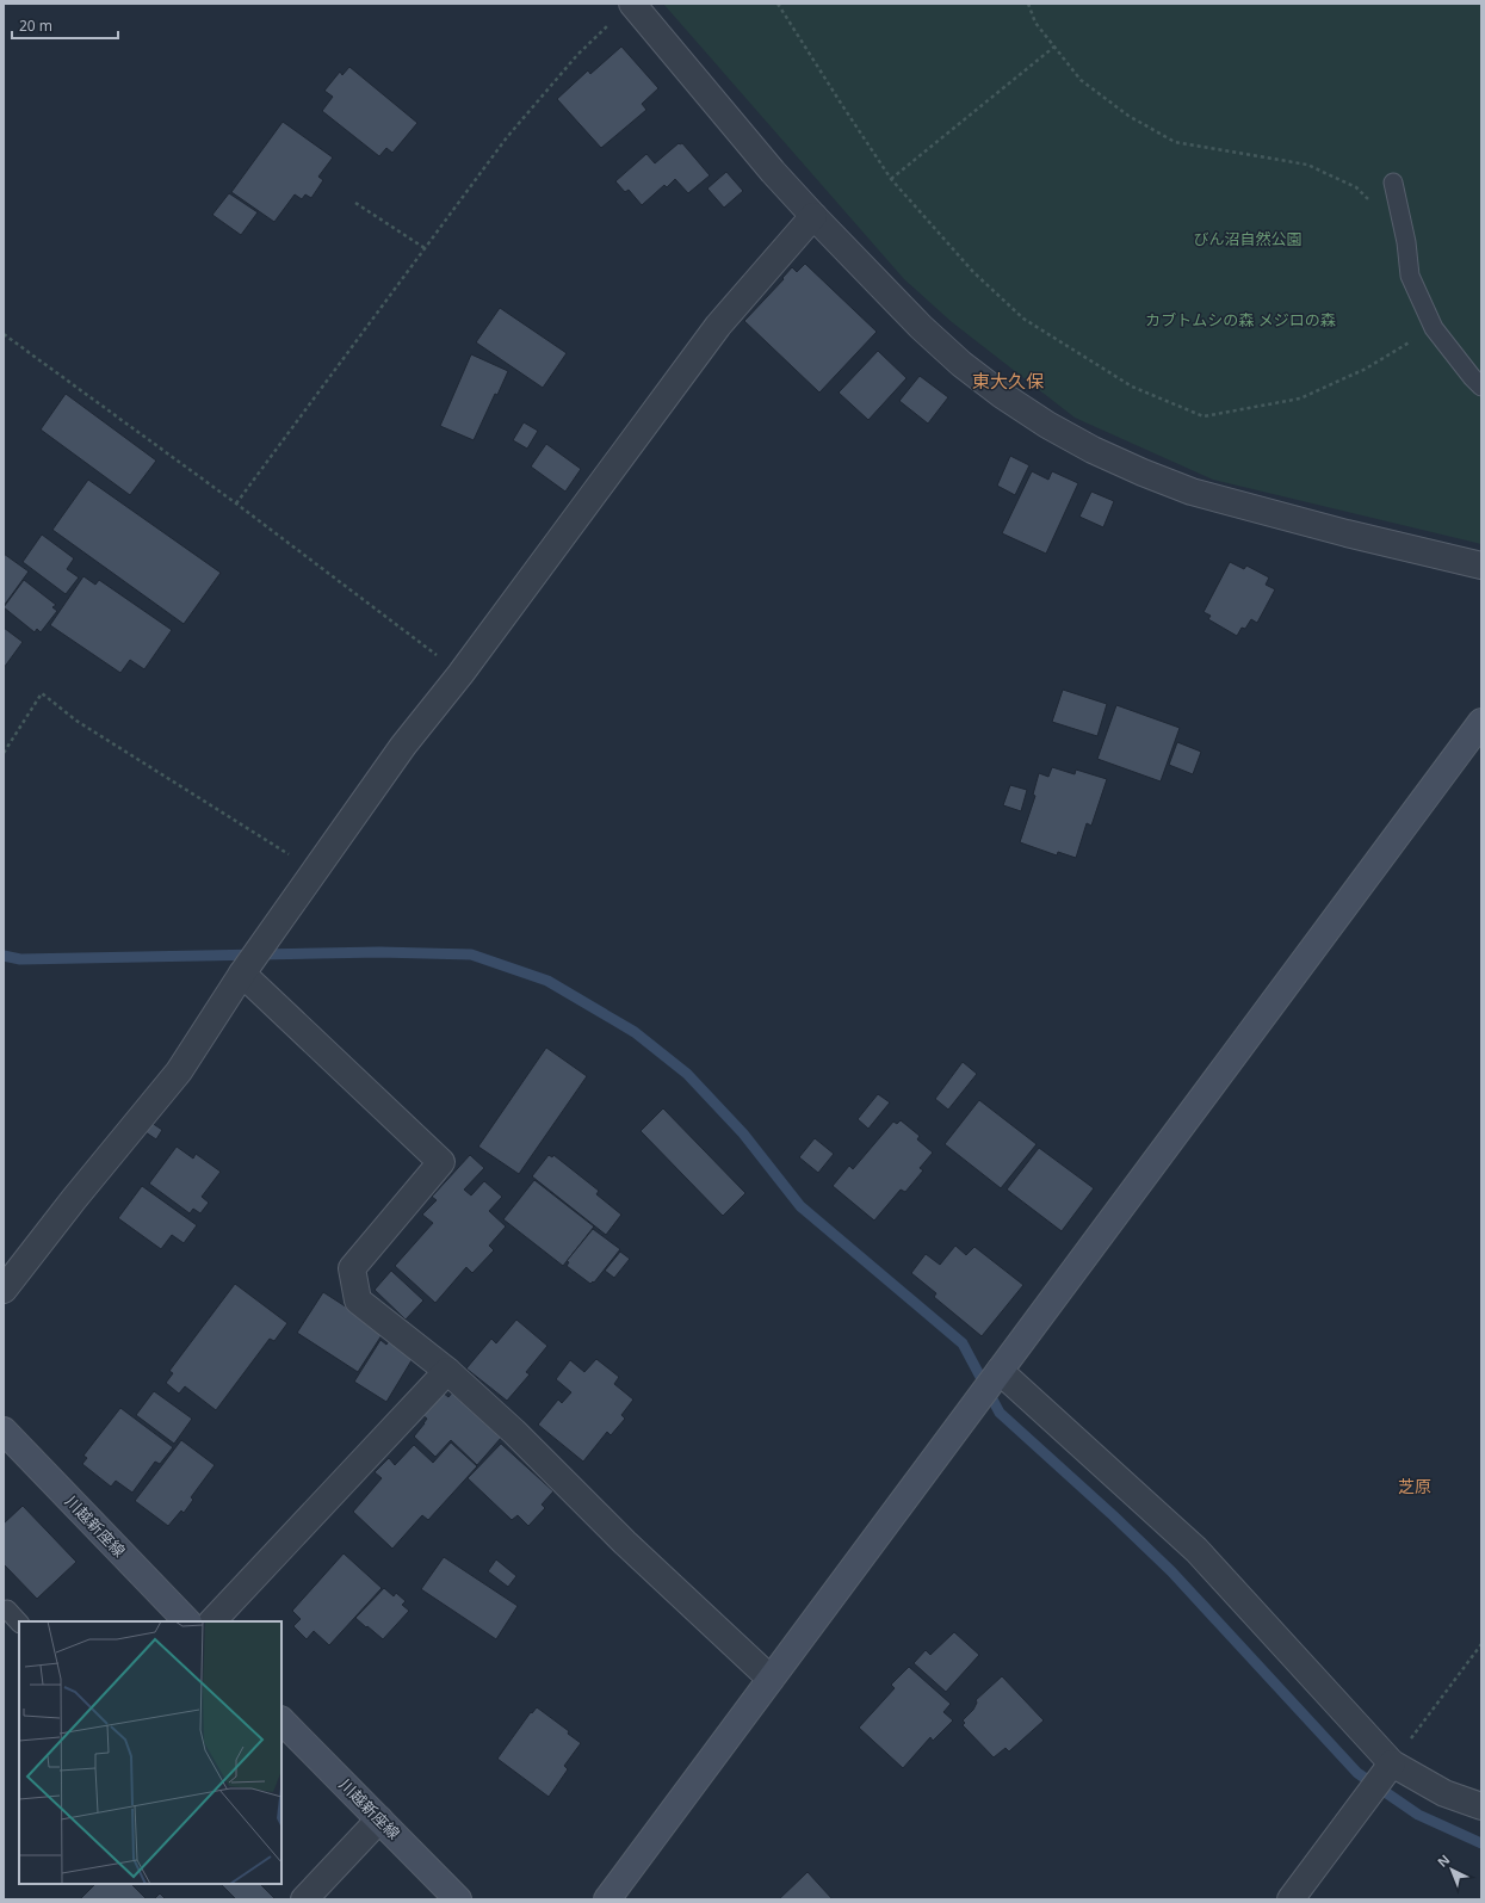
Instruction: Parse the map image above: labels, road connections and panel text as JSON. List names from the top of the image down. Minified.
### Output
{"streets":{"street":["川越新座線"]},"districts":["東大久保","芝原"],"parks":["びん沼自然公園","カブトムシの森 メジロの森"],"scale_bar":"20 m","north":"top left"}
